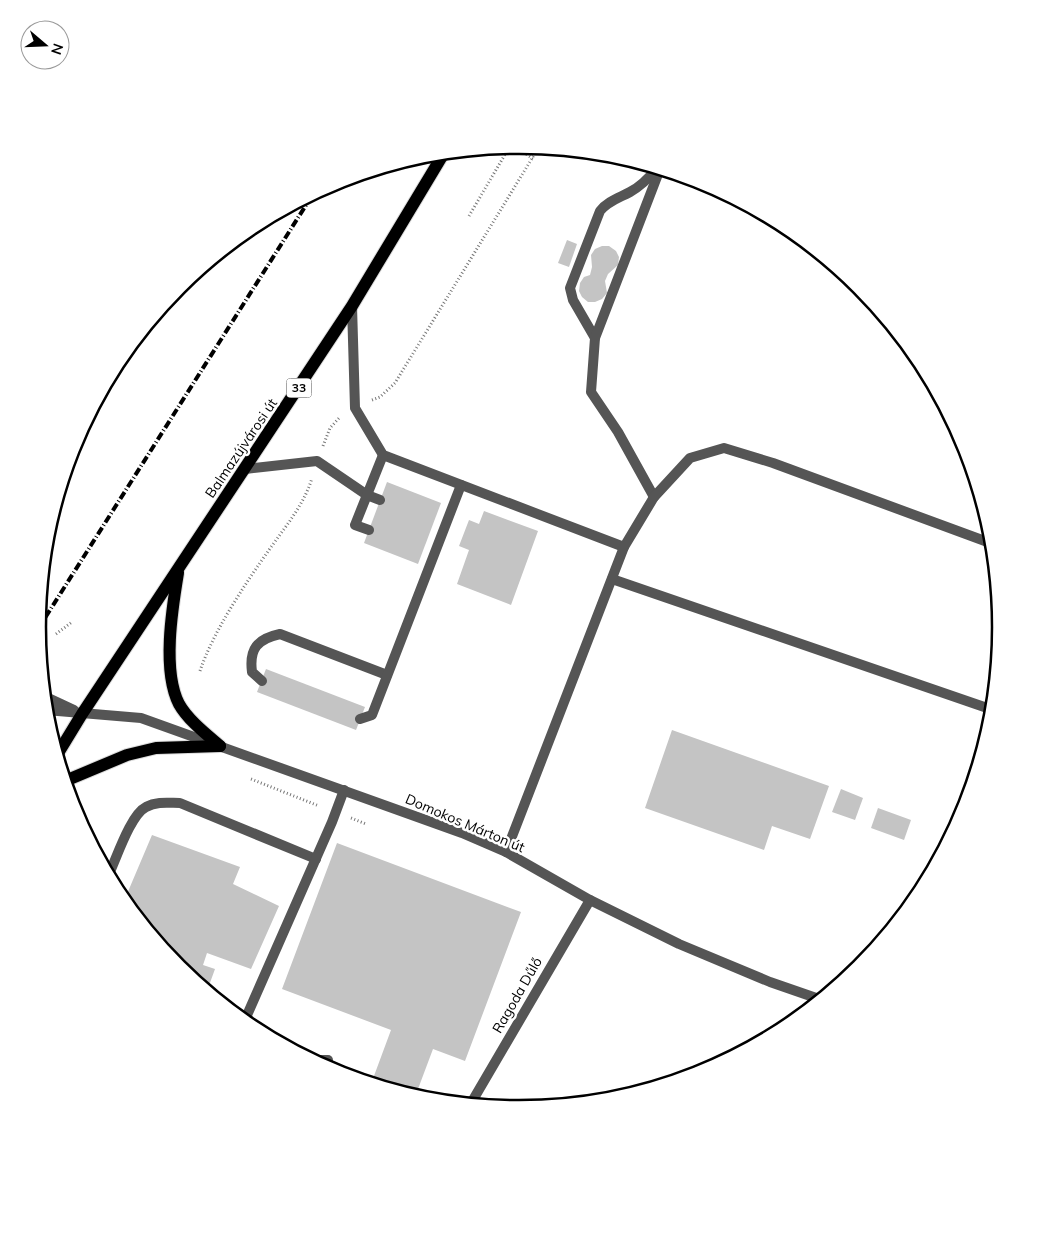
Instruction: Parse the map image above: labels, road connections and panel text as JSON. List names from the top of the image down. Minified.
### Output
{"streets":{"main road":["33","Balmazújvárosi út"],"street":["Domokos Márton út","Ragoda Dűlő"]},"crossings":[["Balmazújvárosi út","Domokos Márton út"],["Domokos Márton út","Ragoda Dűlő"]],"north":"right"}
